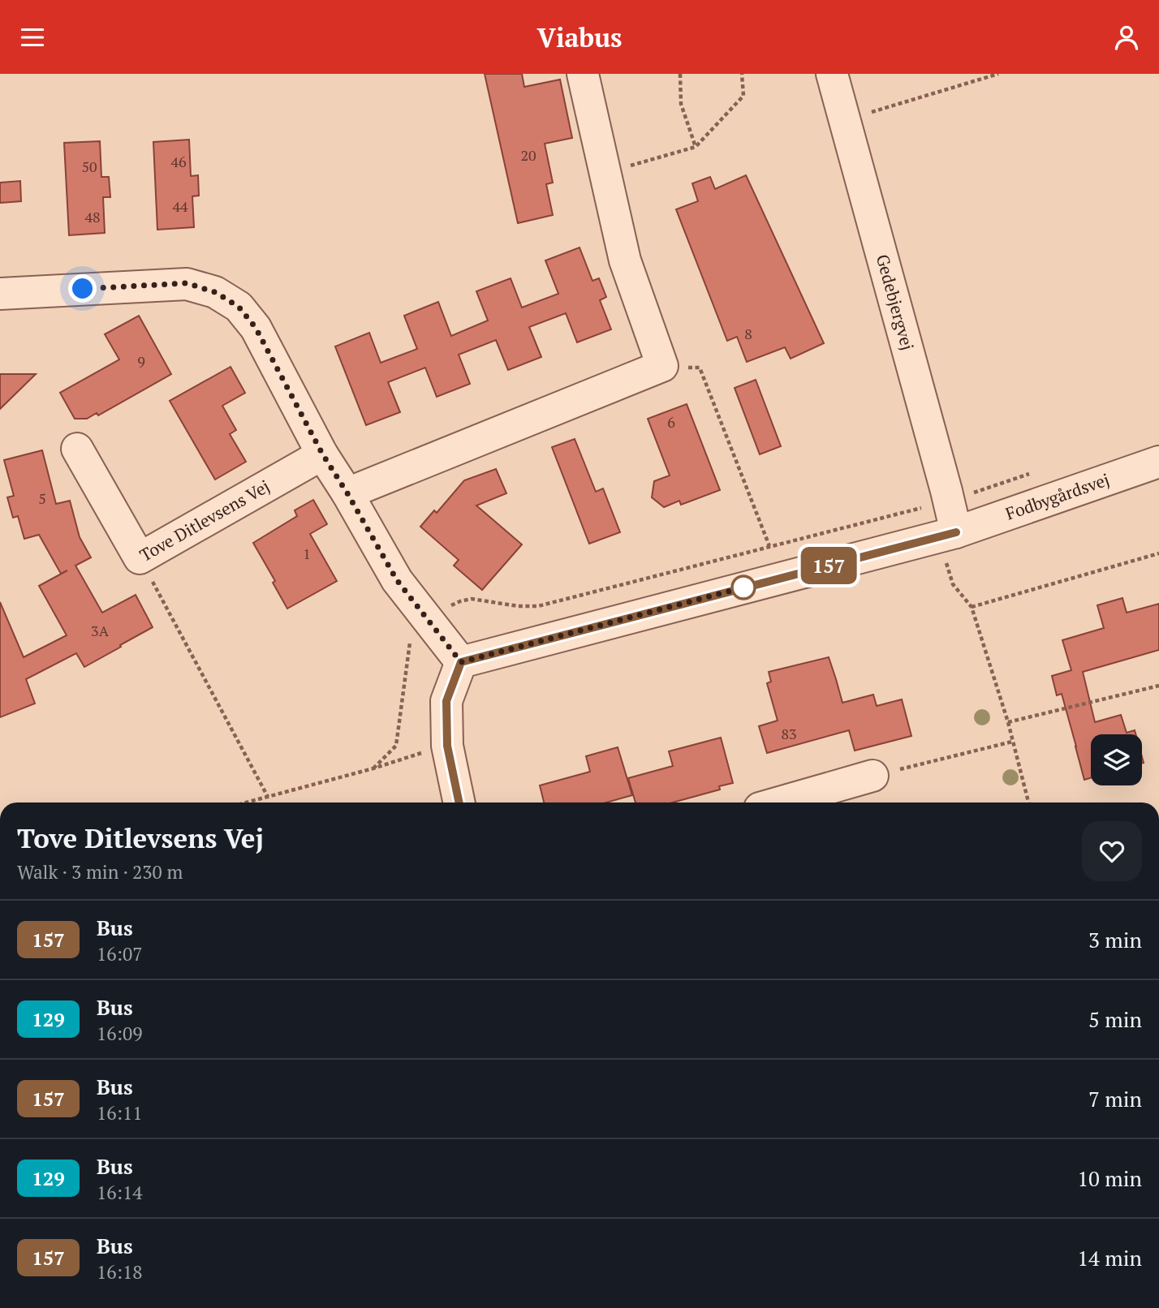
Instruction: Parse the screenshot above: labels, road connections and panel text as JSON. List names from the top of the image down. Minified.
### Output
{"streets":{"street":["Gedebjergvej","Fodbygårdsvej","Tove Ditlevsens Vej"]},"crossings":[["Gedebjergvej","Fodbygårdsvej"]],"lines":["bus line 157"],"house_numbers":["20","46","50","44","48","8","9","6","5","1","3A","83"],"page":{"header":"Viabus","on_map":"157","heading":["Tove Ditlevsens Vej","Walk · 3 min · 230 m"],"list":[{"mark":"157","name":"Bus","note":"16:07","value":"3 min"},{"mark":"129","name":"Bus","note":"16:09","value":"5 min"},{"mark":"157","name":"Bus","note":"16:11","value":"7 min"},{"mark":"129","name":"Bus","note":"16:14","value":"10 min"},{"mark":"157","name":"Bus","note":"16:18","value":"14 min"}]}}
